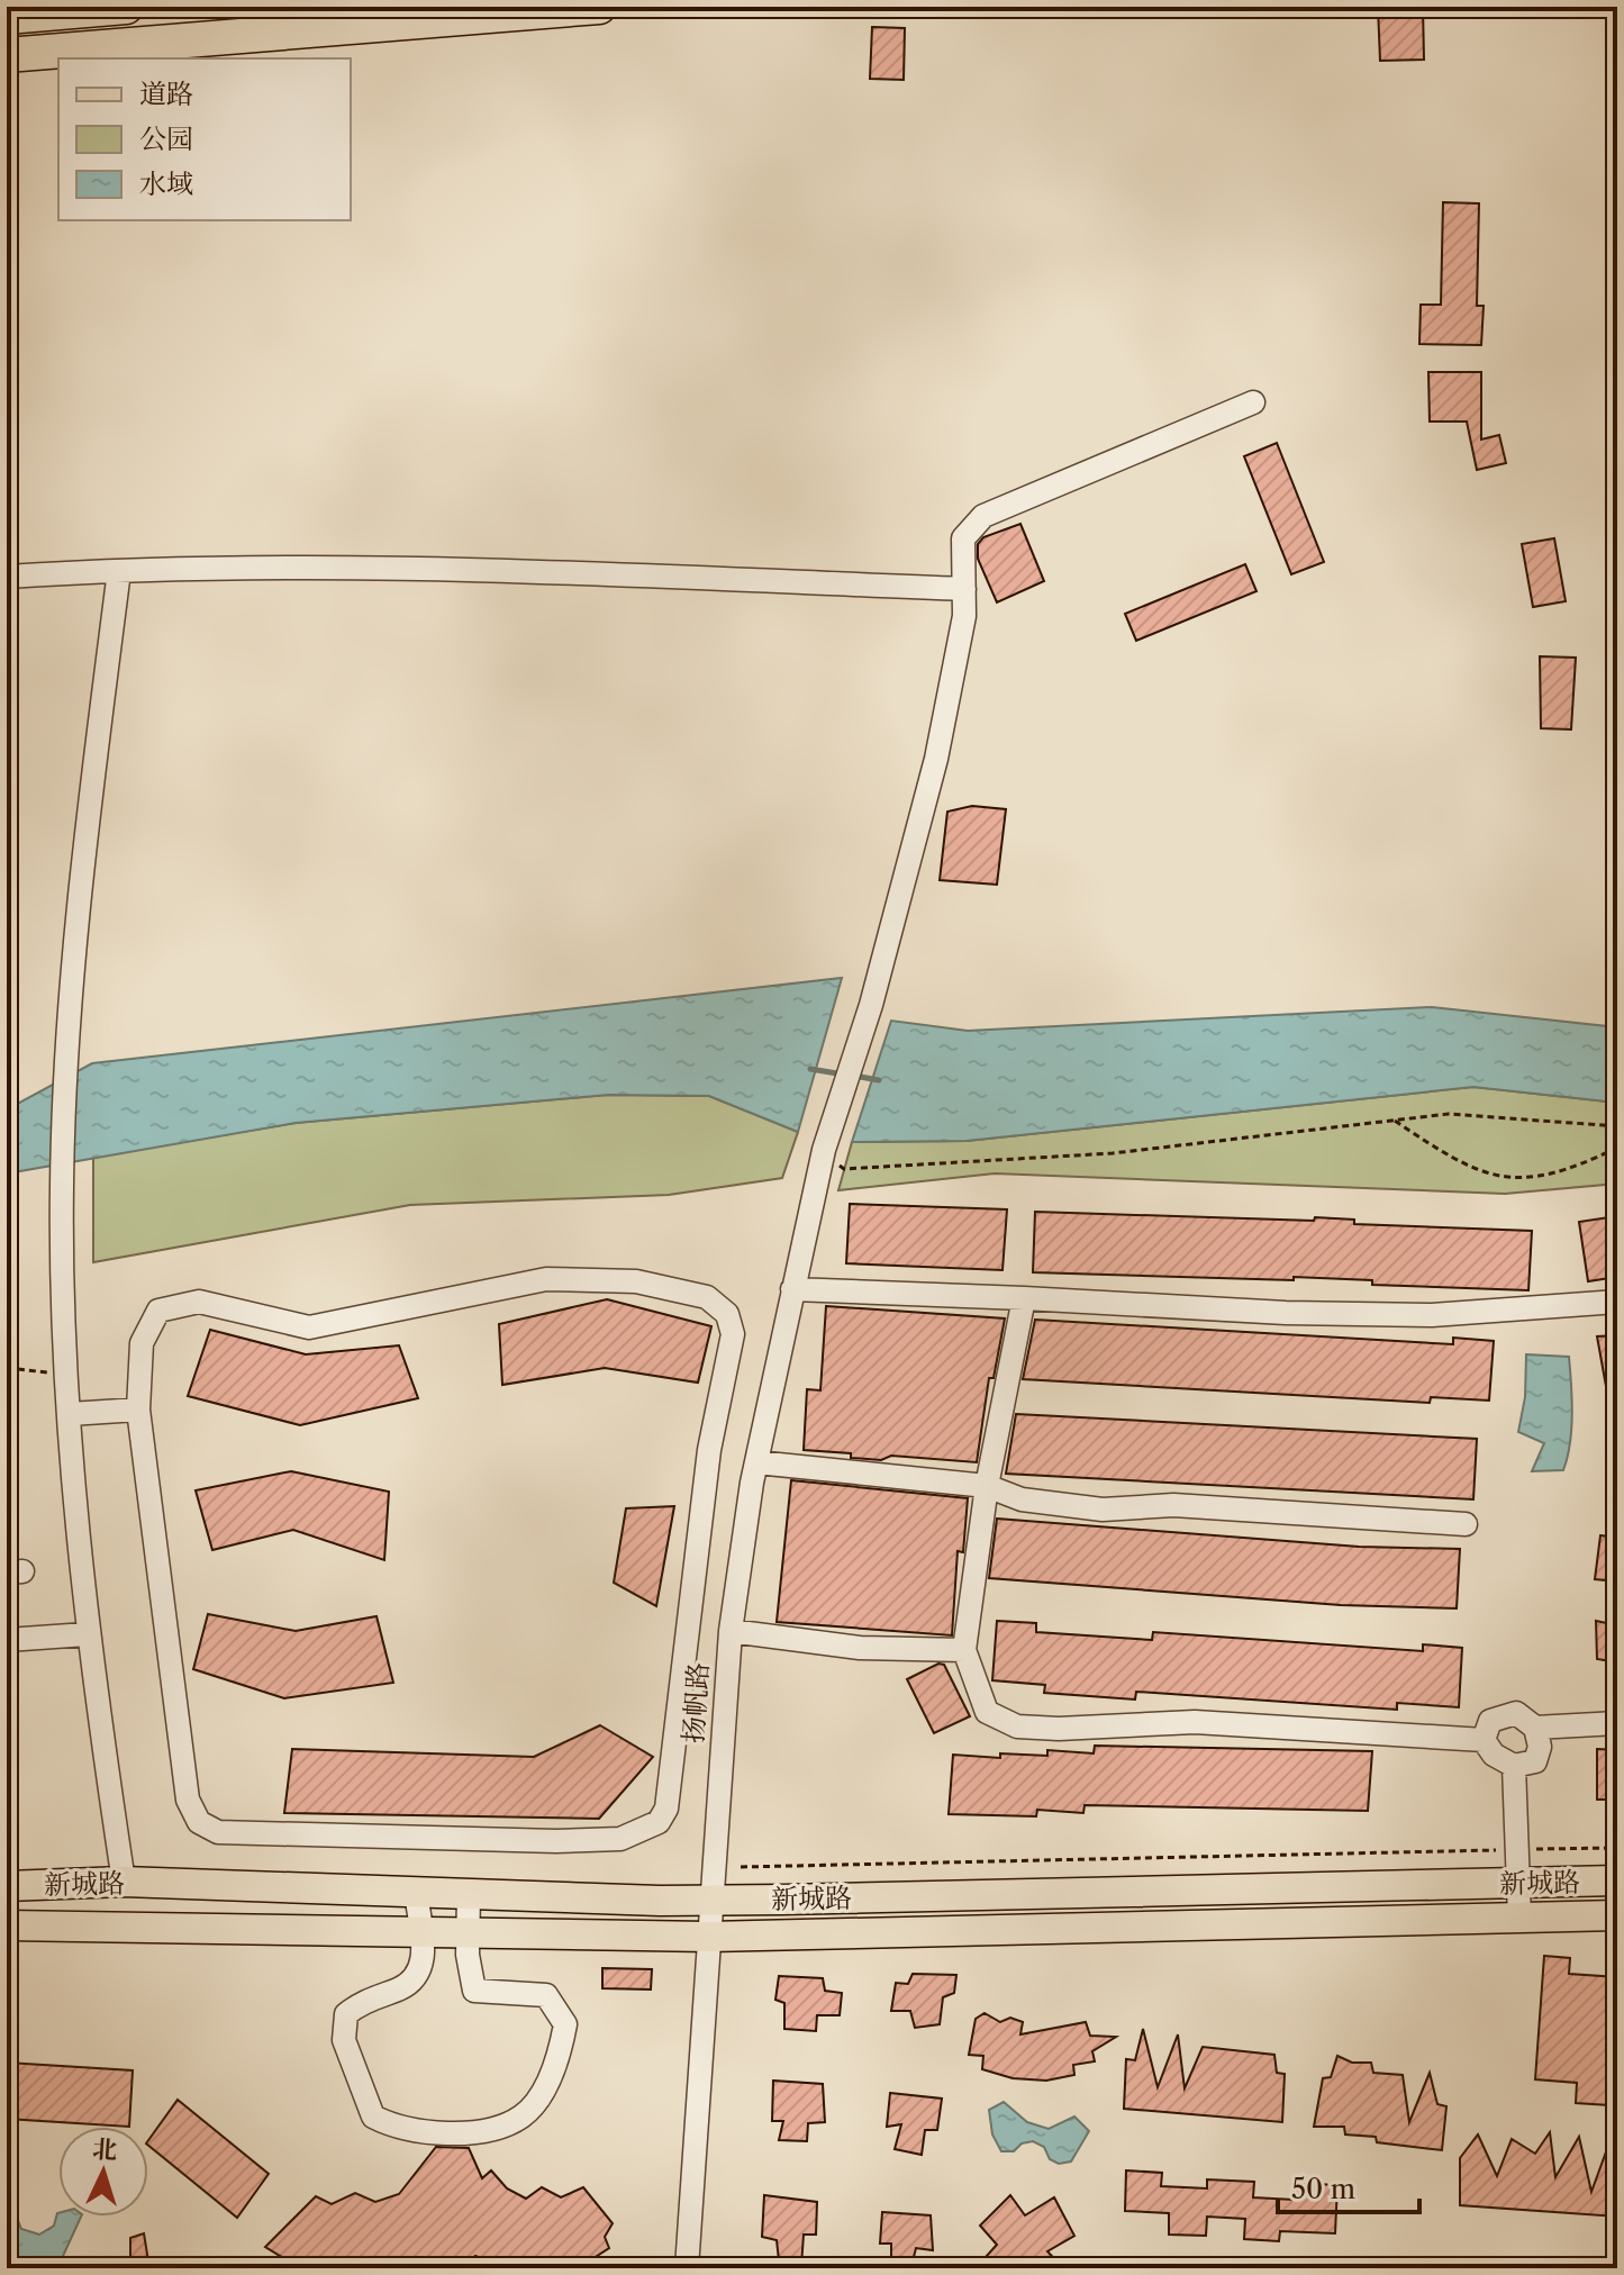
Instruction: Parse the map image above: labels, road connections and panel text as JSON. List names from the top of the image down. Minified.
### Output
{"streets":{"main road":["新城路"],"street":["扬帆路"]},"crossings":[["扬帆路","新城路"]],"legend":["道路","公园","水域"],"scale_bar":"50 m","north":"top"}
